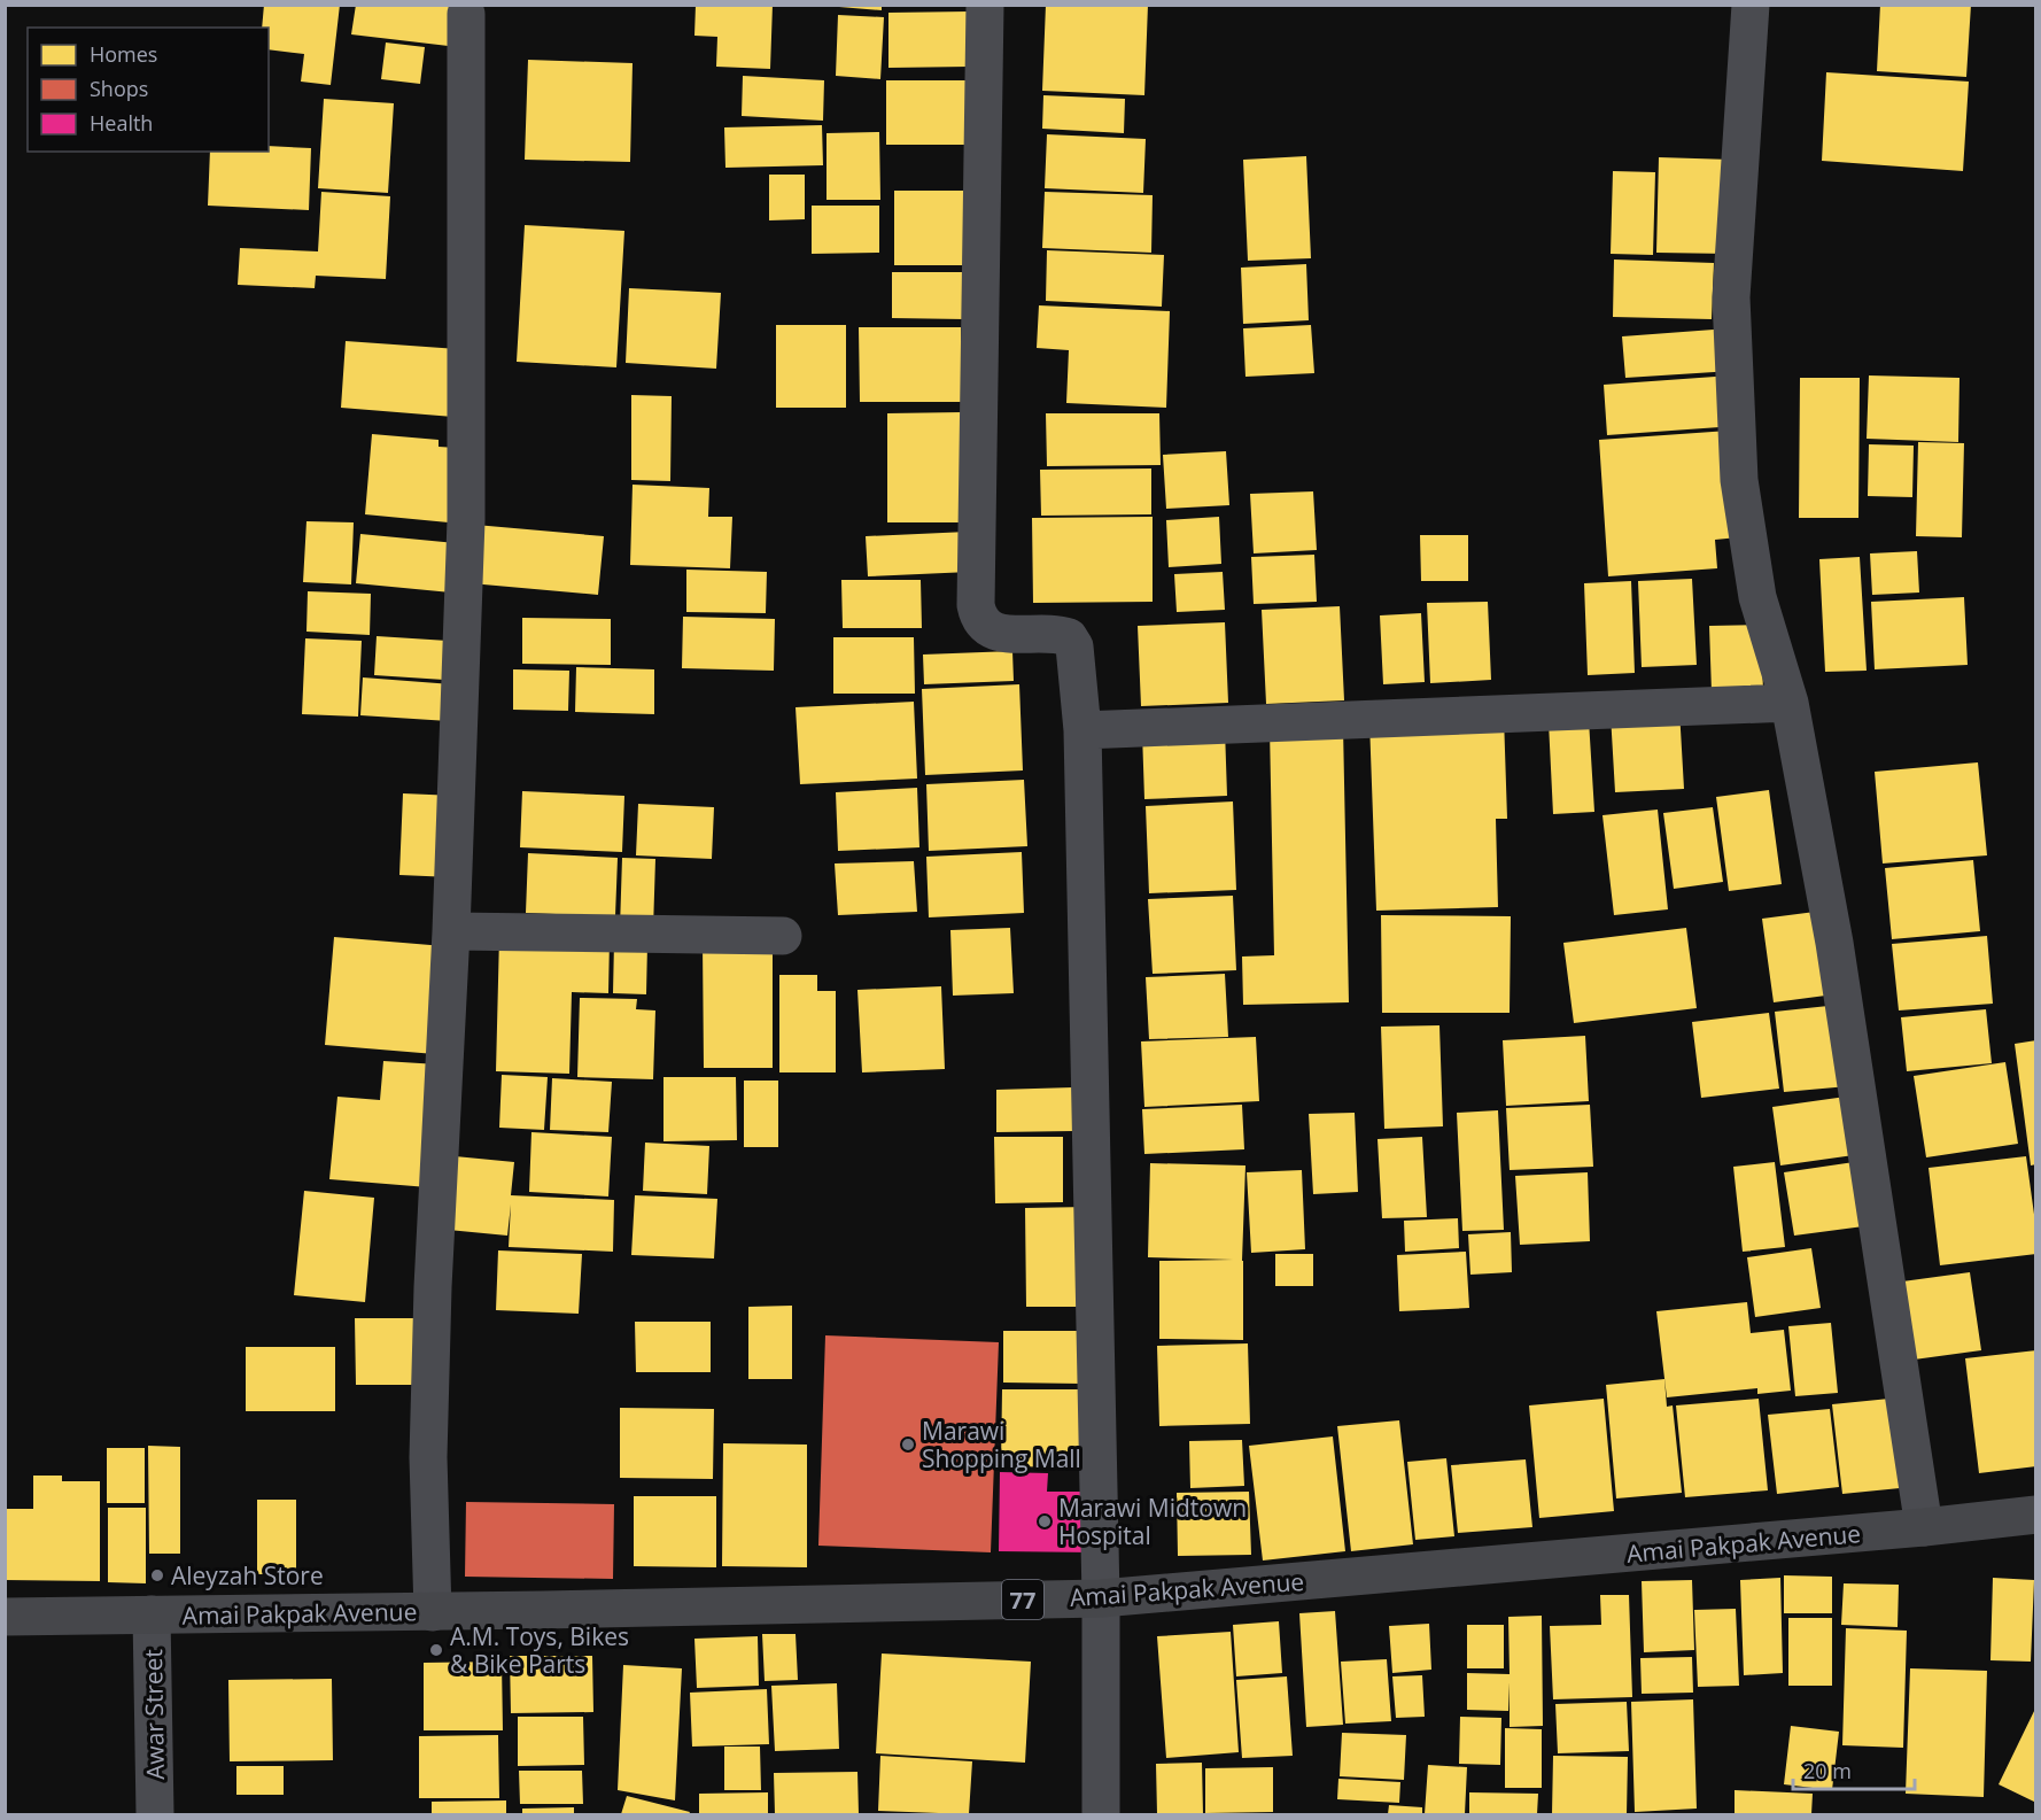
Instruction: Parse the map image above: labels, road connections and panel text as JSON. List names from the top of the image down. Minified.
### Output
{"streets":{"highway":["Amai Pakpak Avenue","77"],"street":["Awar Street"]},"crossings":[["Amai Pakpak Avenue","Awar Street"]],"places":["Marawi Shopping Mall","Marawi Midtown Hospital","Aleyzah Store","A.M. Toys, Bikes & Bike Parts"],"legend":["Homes","Shops","Health"],"scale_bar":"20 m"}
